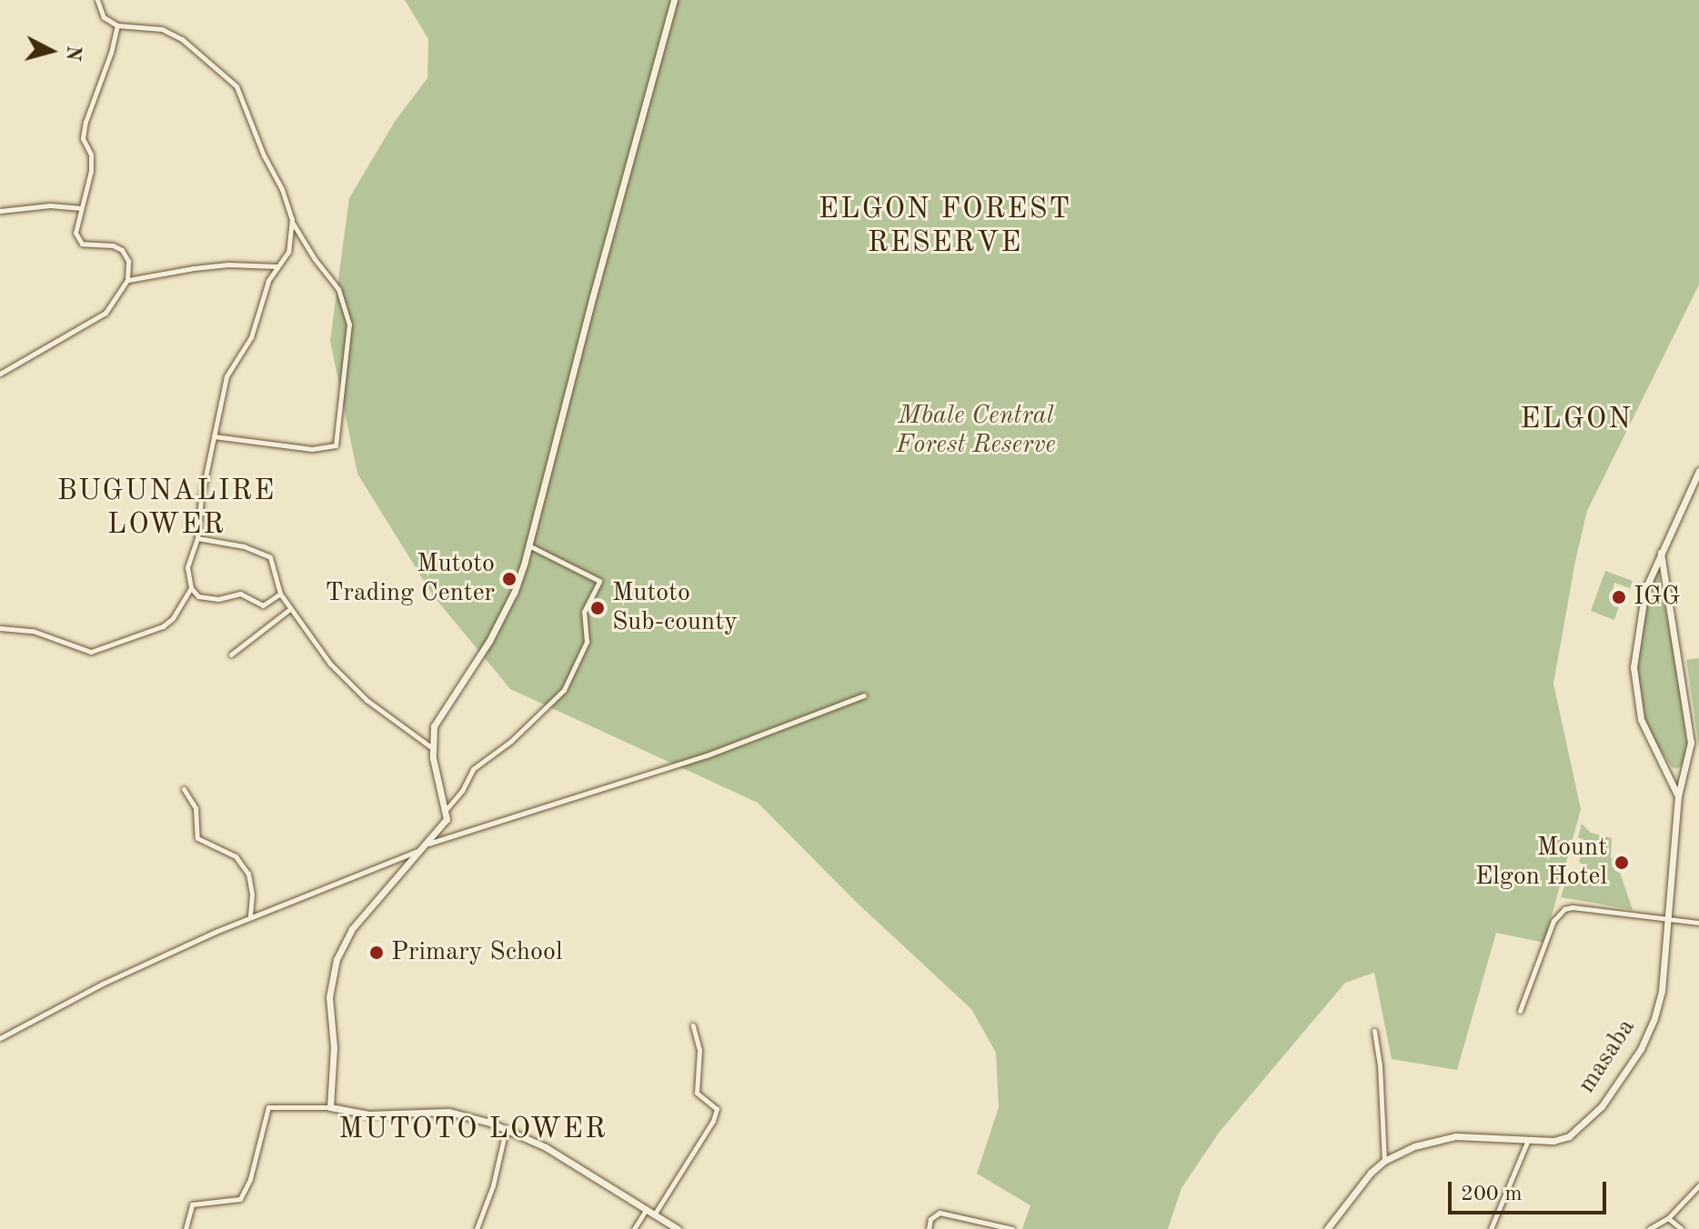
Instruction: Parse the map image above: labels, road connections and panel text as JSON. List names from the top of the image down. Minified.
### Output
{"streets":{"street":["masaba"]},"districts":["ELGON FOREST RESERVE","ELGON","BUGUNALIRE LOWER","MUTOTO LOWER"],"parks":["Mbale Central Forest Reserve"],"places":["Mutoto Trading Center","IGG","Mutoto Sub-county","Mount Elgon Hotel","Primary School"],"scale_bar":"200 m","north":"right"}
